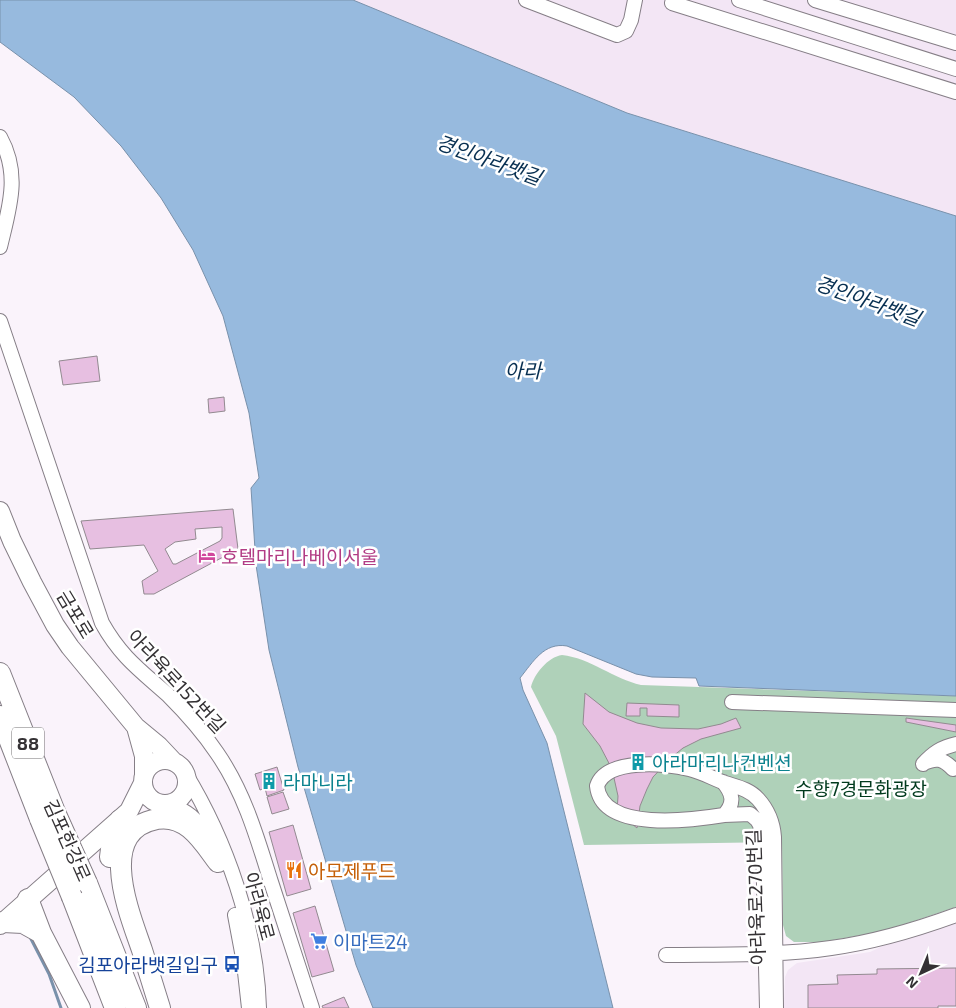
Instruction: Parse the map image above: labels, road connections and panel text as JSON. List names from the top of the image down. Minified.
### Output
{"streets":{"highway":["88","김포한강로"],"main road":["금포로"],"street":["아라육로152번길","아라육로270번길","아라육로"]},"water":["경인아라뱃길","아라"],"parks":["수향7경문화광장"],"places":{"hotel":["호텔마리나베이서울"],"building":["아라마리나컨벤션","라마니라"],"restaurant":["아모제푸드"],"supermarket":["이마트24"],"bus stop":["김포아라뱃길입구"]},"north":"bottom left"}
